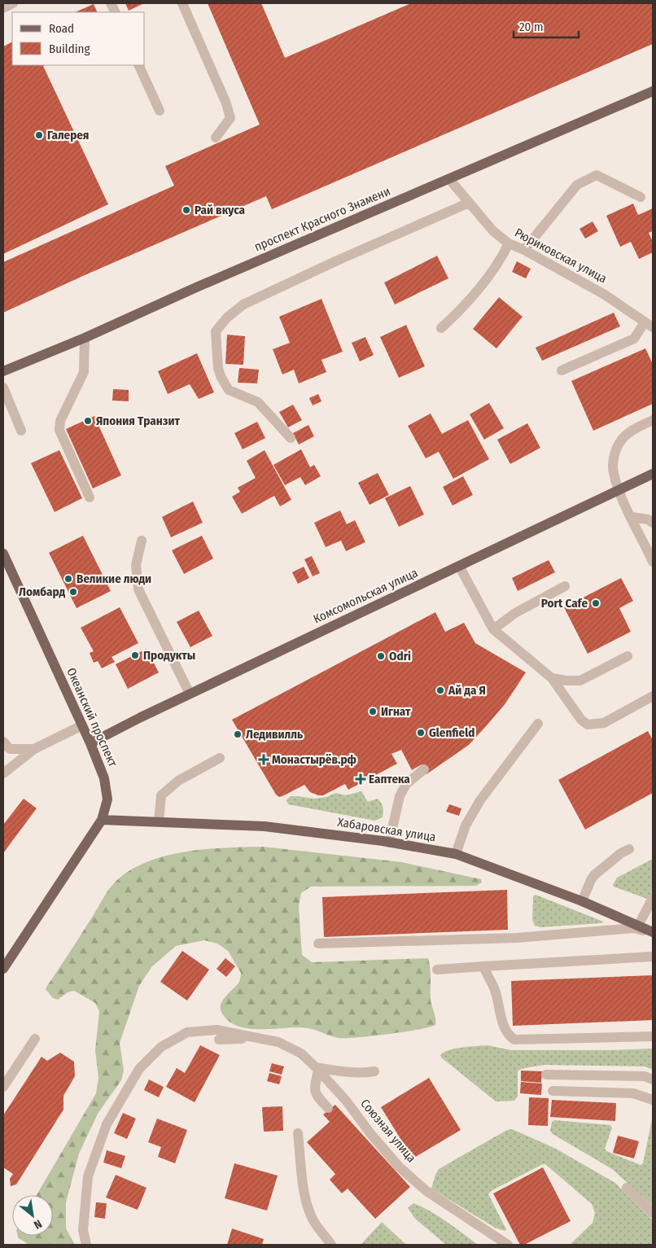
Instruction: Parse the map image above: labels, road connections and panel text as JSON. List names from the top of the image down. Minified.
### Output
{"streets":{"main road":["проспект Красного Знамени","Комсомольская улица","Океанский проспект","Хабаровская улица"],"street":["Рюриковская улица","Союзная улица"]},"crossings":[["проспект Красного Знамени","Рюриковская улица"],["Комсомольская улица","Океанский проспект"],["Океанский проспект","Хабаровская улица"]],"places":{"other":["Галерея","Рай вкуса","Япония Транзит","Великие люди","Ломбард","Port Cafe","Продукты","Odri","Ай да Я","Игнат","Glenfield","Ледивилль"],"health":["Монастырёв.рф","Еаптека"]},"legend":["Road","Building"],"scale_bar":"20 m","north":"bottom right"}
